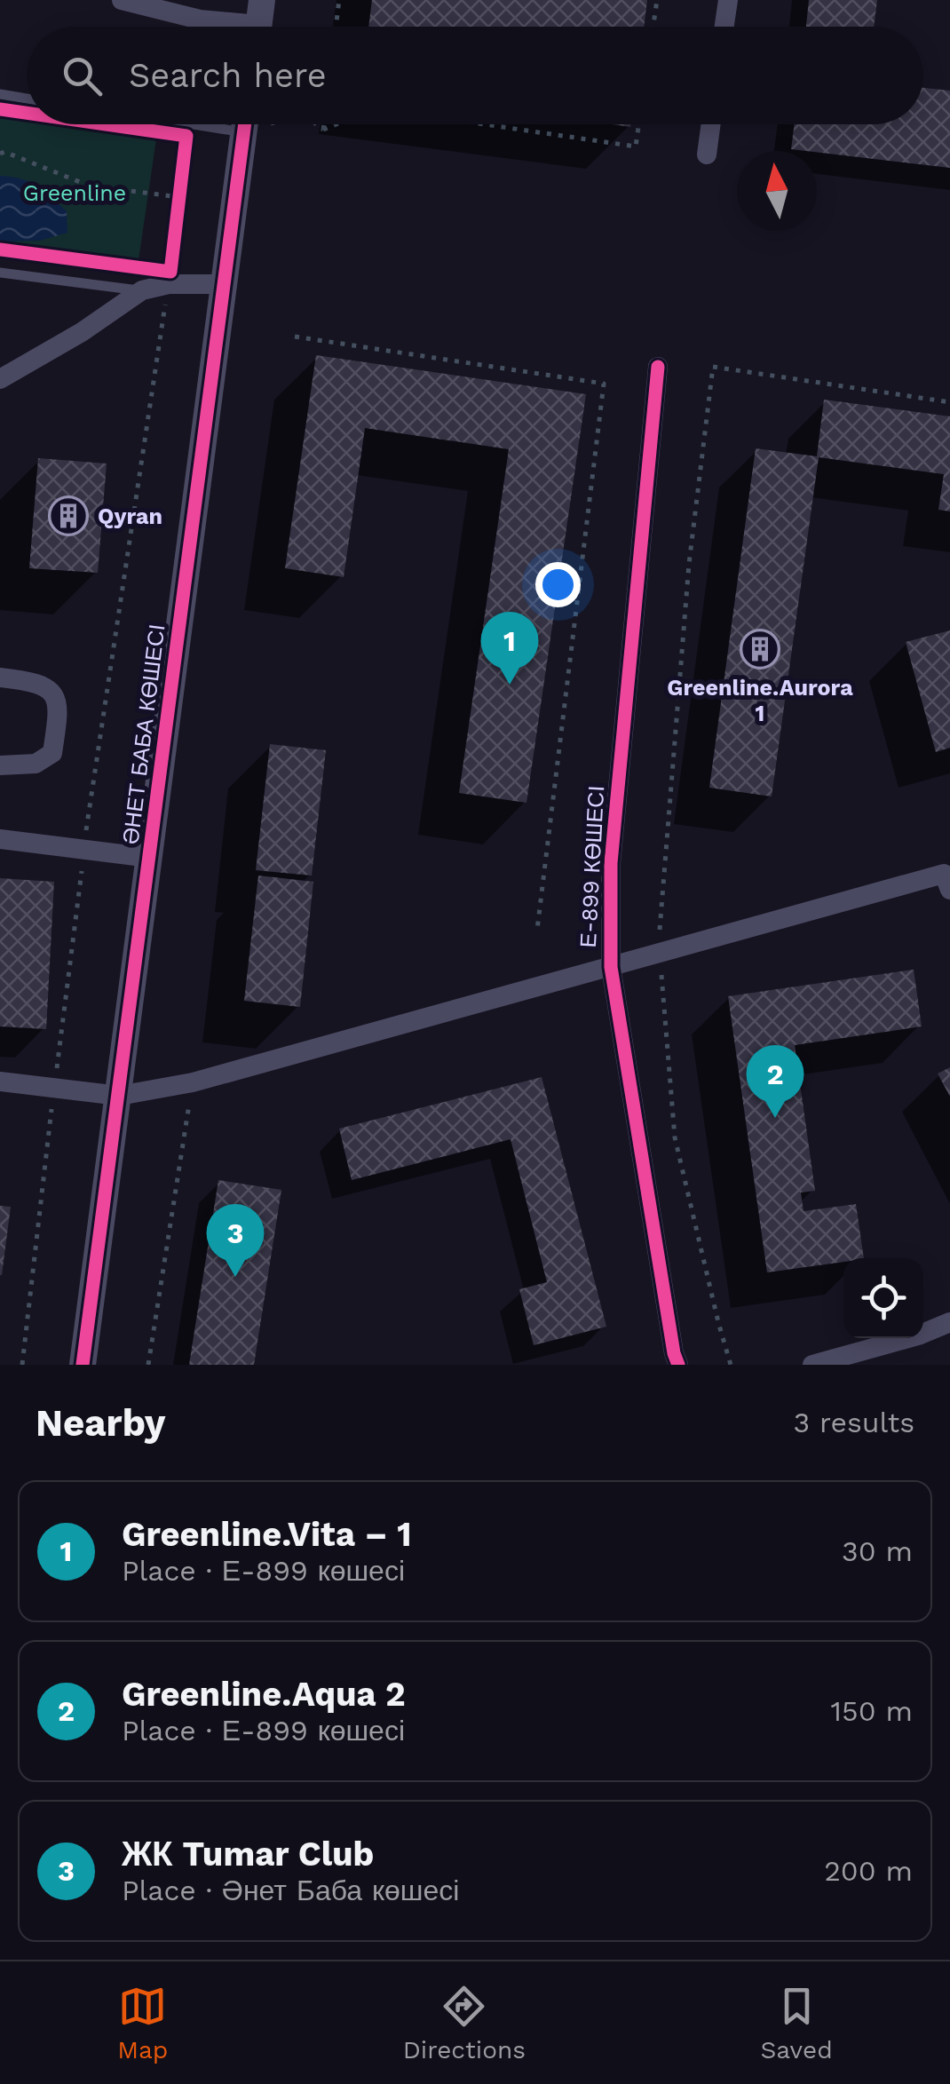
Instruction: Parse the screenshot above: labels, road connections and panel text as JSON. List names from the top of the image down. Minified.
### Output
{"streets":{"street":["ӘНЕТ БАБА КӨШЕСІ","Е-899 КӨШЕСІ"]},"parks":["Greenline"],"places":{"building":["Qyran","Greenline.Aurora 1"]},"north":"top","page":{"search":"Search here","pins":["1","2","3"],"heading":["Nearby","3 results"],"list":[{"mark":"1","name":"Greenline.Vita – 1","note":"Place · Е-899 көшесі","value":"30 m"},{"mark":"2","name":"Greenline.Aqua 2","note":"Place · Е-899 көшесі","value":"150 m"},{"mark":"3","name":"ЖК Tumar Club","note":"Place · Әнет Баба көшесі","value":"200 m"}],"nav":["Map","Directions","Saved"]}}
